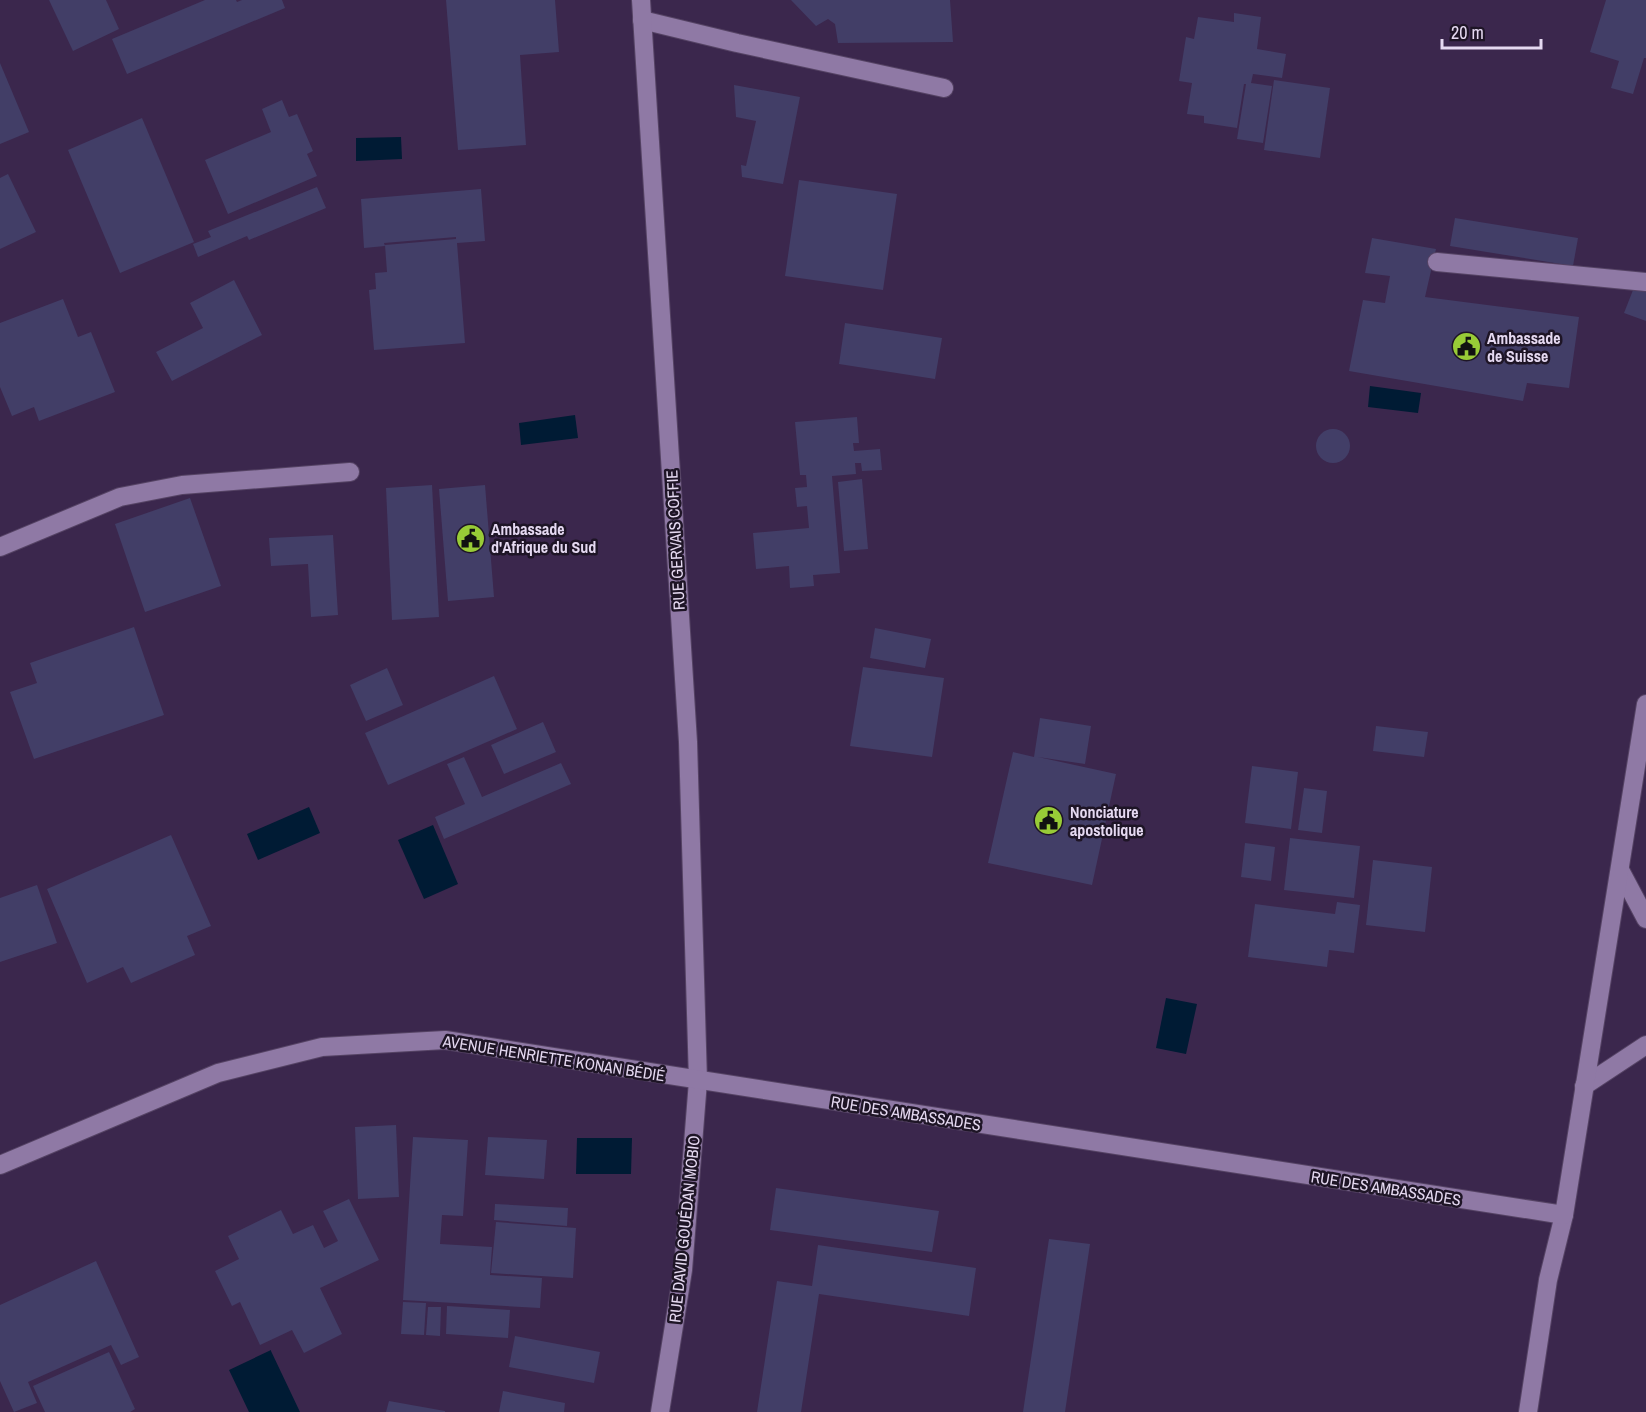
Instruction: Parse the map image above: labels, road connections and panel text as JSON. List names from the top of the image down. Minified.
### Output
{"streets":{"street":["RUE GERVAIS COFFIE","AVENUE HENRIETTE KONAN BÉDIÉ","RUE DES AMBASSADES","RUE DAVID GOUÉDAN MOBIO"]},"crossings":[["RUE GERVAIS COFFIE","AVENUE HENRIETTE KONAN BÉDIÉ"],["RUE GERVAIS COFFIE","RUE DES AMBASSADES"],["RUE GERVAIS COFFIE","RUE DAVID GOUÉDAN MOBIO"],["AVENUE HENRIETTE KONAN BÉDIÉ","RUE DES AMBASSADES"],["AVENUE HENRIETTE KONAN BÉDIÉ","RUE DAVID GOUÉDAN MOBIO"],["RUE DES AMBASSADES","RUE DAVID GOUÉDAN MOBIO"]],"places":{"public building":["Ambassade de Suisse","Ambassade d'Afrique du Sud","Nonciature apostolique"]},"scale_bar":"20 m"}
